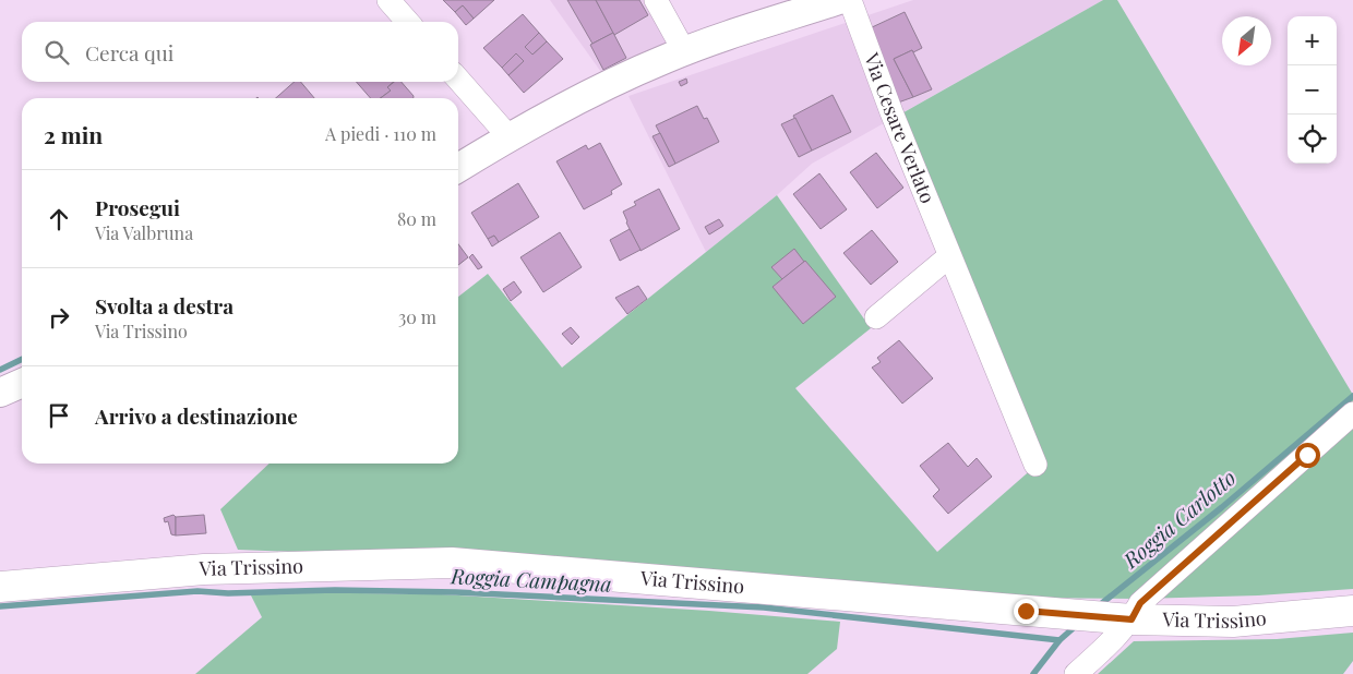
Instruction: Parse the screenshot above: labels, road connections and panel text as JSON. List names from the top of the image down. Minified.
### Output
{"streets":{"main road":["Via Trissino"],"street":["Via Cesare Verlato"]},"water":["Roggia Carlotto","Roggia Campagna"],"north":"bottom left","page":{"map_buttons":["+","−"],"search":"Cerca qui","heading":["2 min","A piedi · 110 m"],"list":[["Prosegui","Via Valbruna","80 m"],["Svolta a destra","Via Trissino","30 m"],"Arrivo a destinazione"]}}
